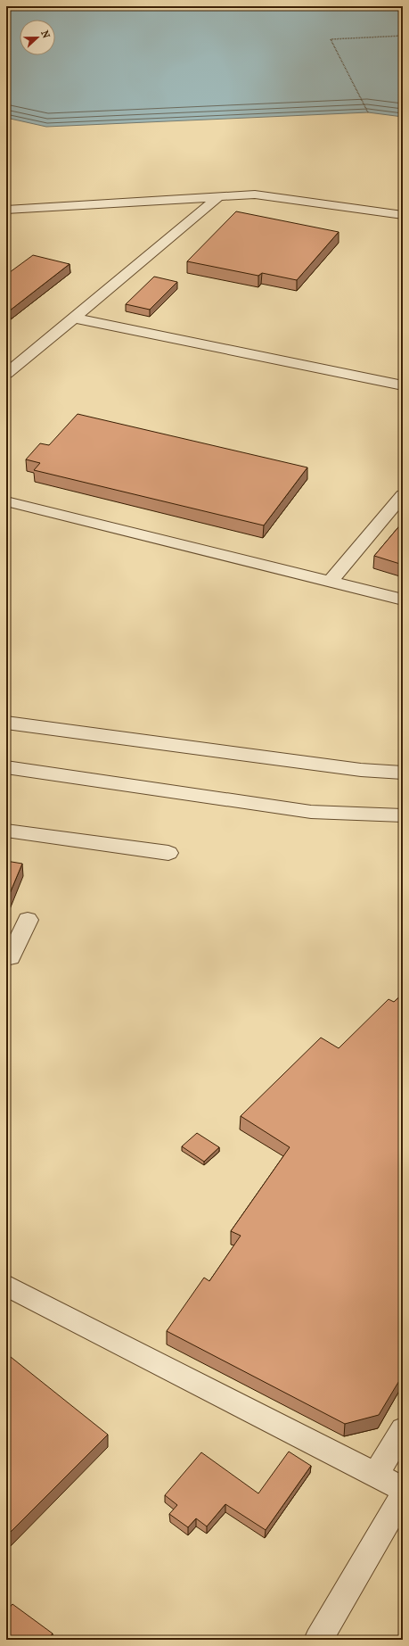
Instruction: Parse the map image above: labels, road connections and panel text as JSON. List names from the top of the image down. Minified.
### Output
{"north":"right"}
